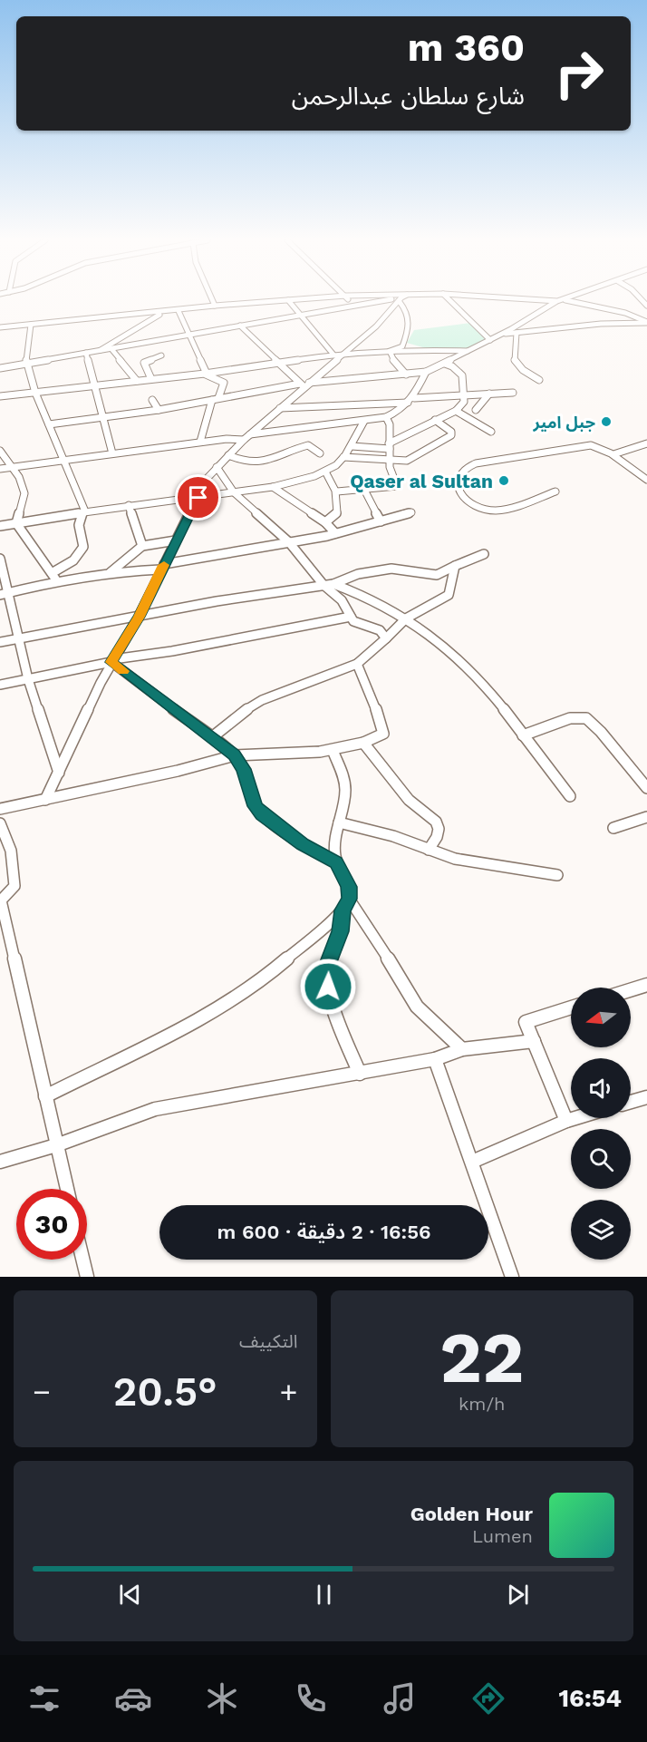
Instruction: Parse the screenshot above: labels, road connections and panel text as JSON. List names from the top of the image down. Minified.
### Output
{"places":["جبل امير","Qaser al Sultan"],"north":"left","page":{"turn":["360 m","شارع سلطان عبدالرحمن"],"limit":"30","trip":"16:56 · 2 دقيقة · 600 m","tile":[["22","km/h"],"التكييف"],"heat":["−","20.5°","+"],"song":["Golden Hour","Lumen"],"tabs":"16:54"}}
